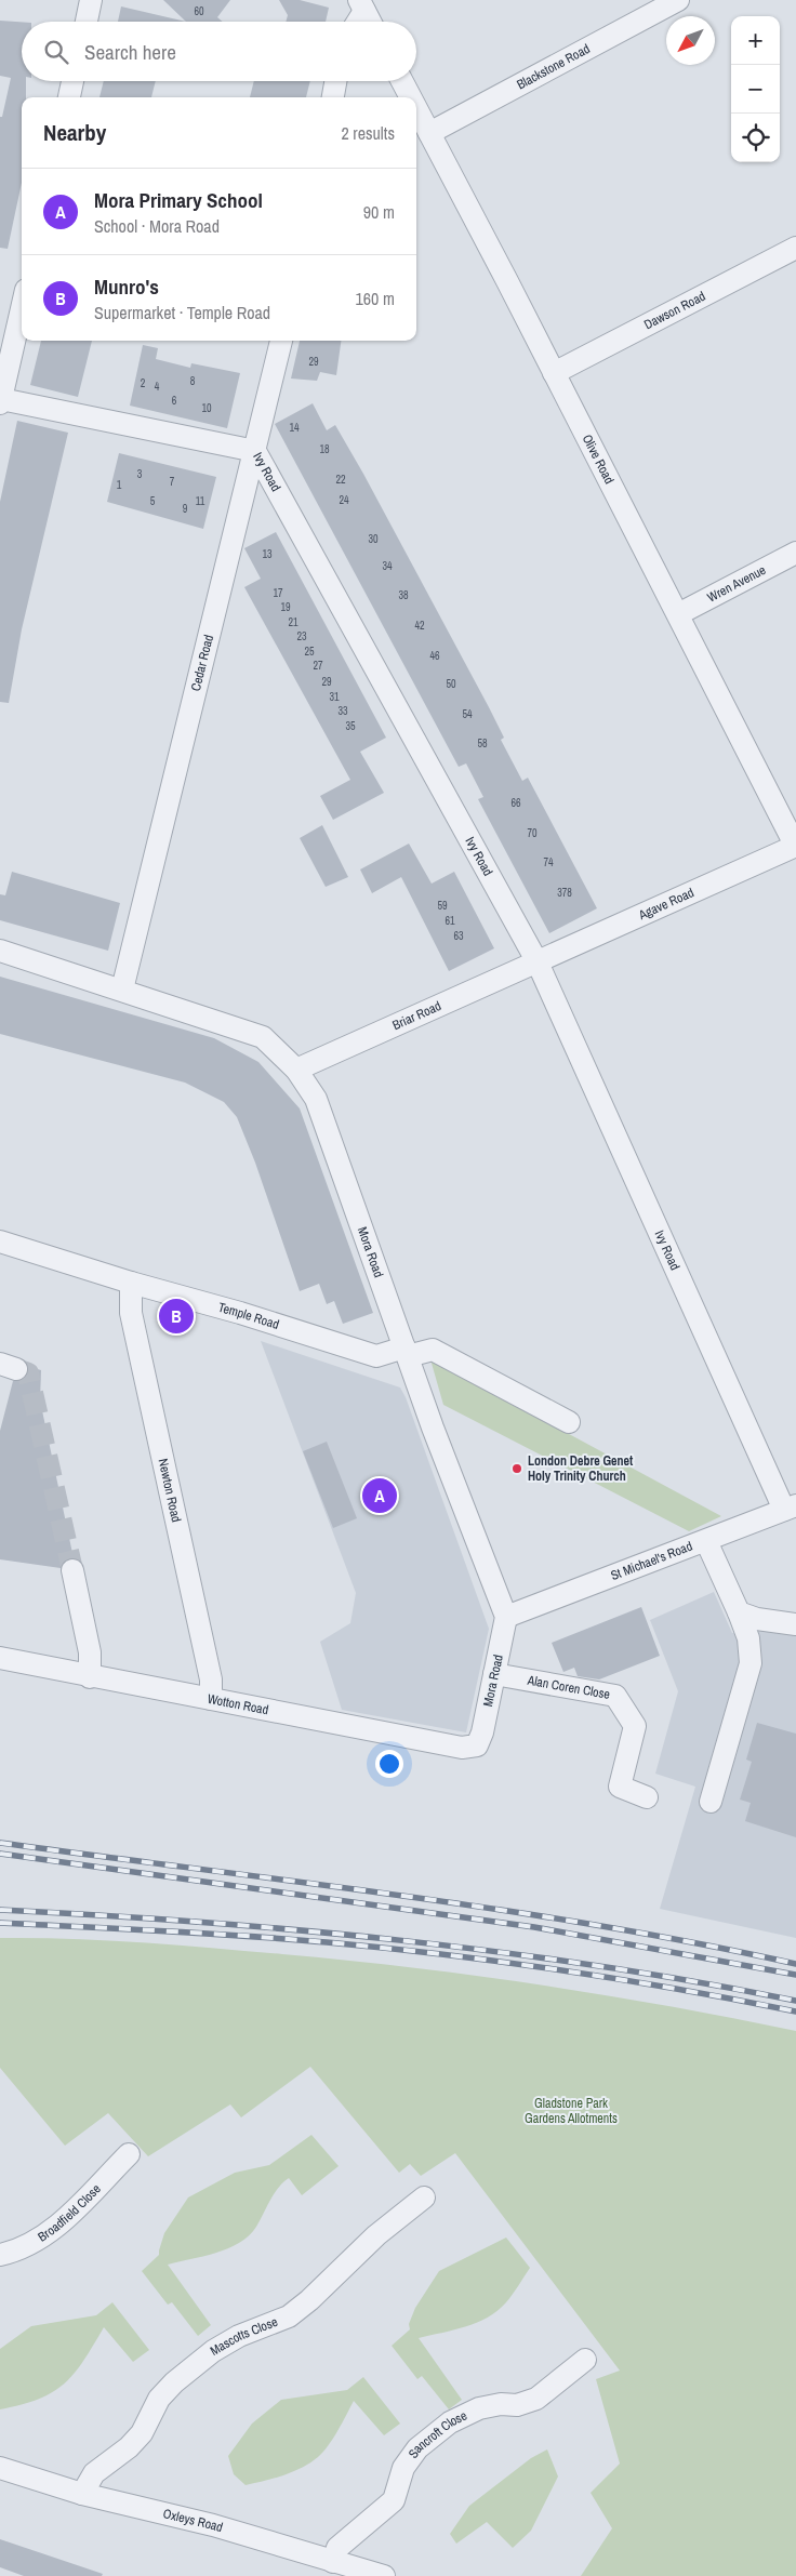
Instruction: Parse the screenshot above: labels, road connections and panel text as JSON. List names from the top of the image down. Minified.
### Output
{"streets":{"street":["Blackstone Road","Dawson Road","Olive Road","Ivy Road","Wren Avenue","Cedar Road","Agave Road","Briar Road","Mora Road","Temple Road","Newton Road","St Michael's Road","Alan Coren Close","Wotton Road","Broadfield Close","Mascotts Close","Sancroft Close","Oxleys Road"]},"crossings":[["Blackstone Road","Olive Road"],["Dawson Road","Olive Road"],["Olive Road","Wren Avenue"],["Olive Road","Agave Road"],["Ivy Road","Cedar Road"],["Ivy Road","Agave Road"],["Ivy Road","Briar Road"],["Ivy Road","St Michael's Road"],["Cedar Road","Mora Road"],["Agave Road","Briar Road"],["Briar Road","Mora Road"],["Mora Road","Temple Road"],["Mora Road","St Michael's Road"],["Mora Road","Alan Coren Close"],["Mora Road","Wotton Road"],["Temple Road","Newton Road"],["Newton Road","Wotton Road"],["Mascotts Close","Oxleys Road"],["Sancroft Close","Oxleys Road"]],"parks":["Gladstone Park Gardens Allotments"],"places":["London Debre Genet Holy Trinity Church"],"house_numbers":["60","29","8","2","4","6","10","14","18","3","22","7","1","24","5","11","9","30","13","34","17","38","19","21","42","23","25","46","27","29","50","31","33","54","35","58","66","70","74","378","59","61","63"],"north":"bottom left","page":{"map_buttons":["+","−"],"search":"Search here","heading":["Nearby","2 results"],"list":[{"mark":"A","name":"Mora Primary School","note":"School · Mora Road","value":"90 m"},{"mark":"B","name":"Munro's","note":"Supermarket · Temple Road","value":"160 m"}],"pins":["B","A"]}}
